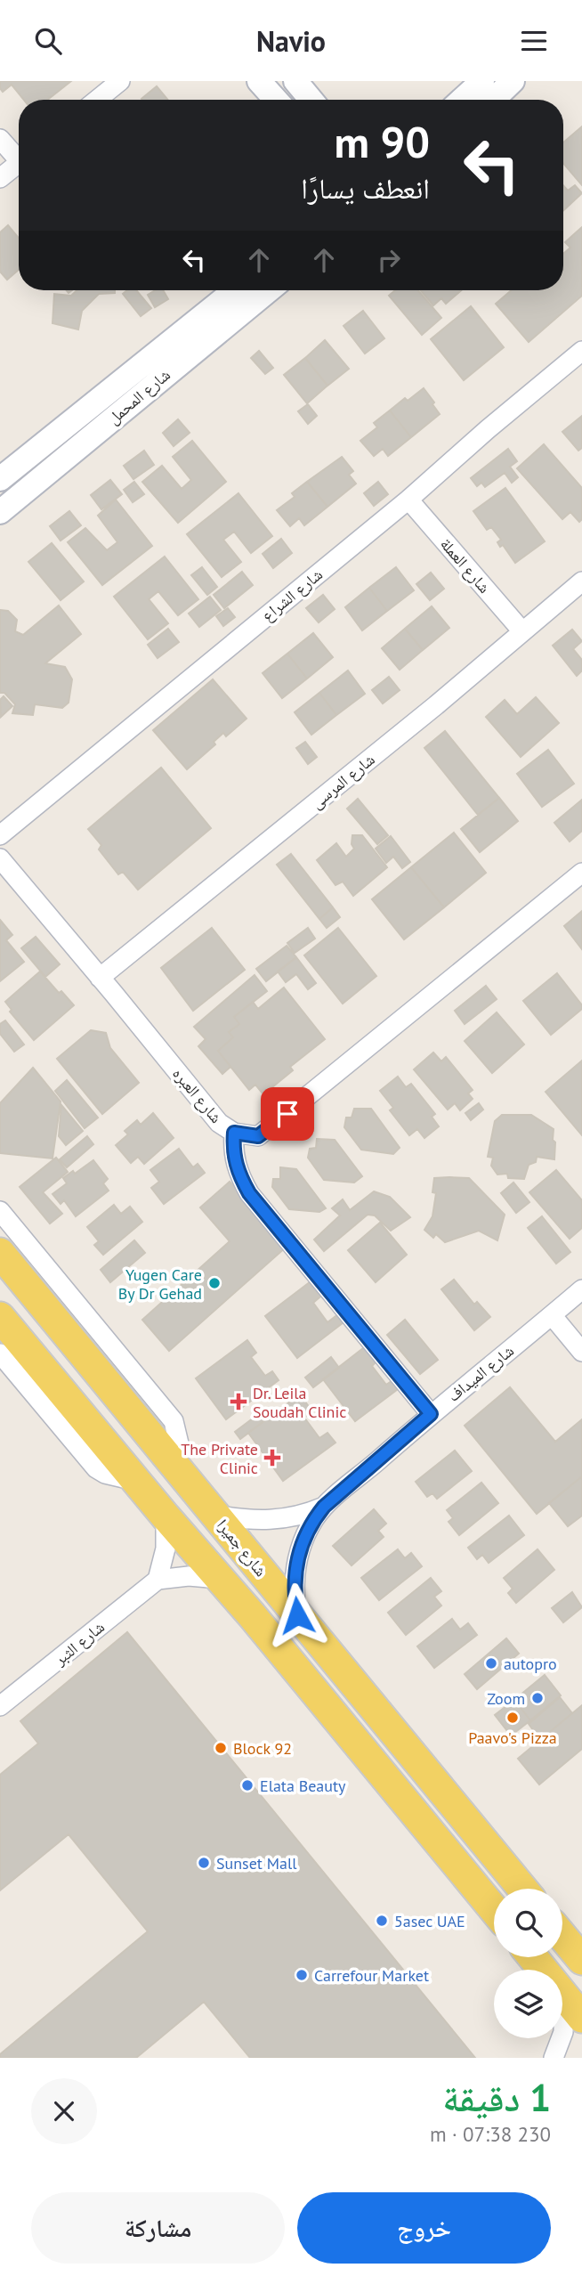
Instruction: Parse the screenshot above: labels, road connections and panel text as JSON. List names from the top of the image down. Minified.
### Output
{"streets":{"main road":["شارع جميرا"],"street":["شارع المحمل","شارع العملة","شارع الشراع","شارع المرسى","شارع العبره","شارع الميداف","شارع الثبر"]},"crossings":[["شارع العملة","شارع الشراع"],["شارع العملة","شارع المرسى"],["شارع المرسى","شارع العبره"],["شارع الميداف","شارع جميرا"]],"places":{"other":["Yugen Care By Dr Gehad","autopro","Zoom","Paavo's Pizza","Block 92","Elata Beauty","Sunset Mall","5asec UAE","Carrefour Market"],"health":["Dr. Leila Soudah Clinic","The Private Clinic"]},"page":{"header":"Navio","turn":["90 m","انعطف يسارًا"],"heading":["1 دقيقة","230 m · 07:38"],"buttons":["خروج","مشاركة"]}}
